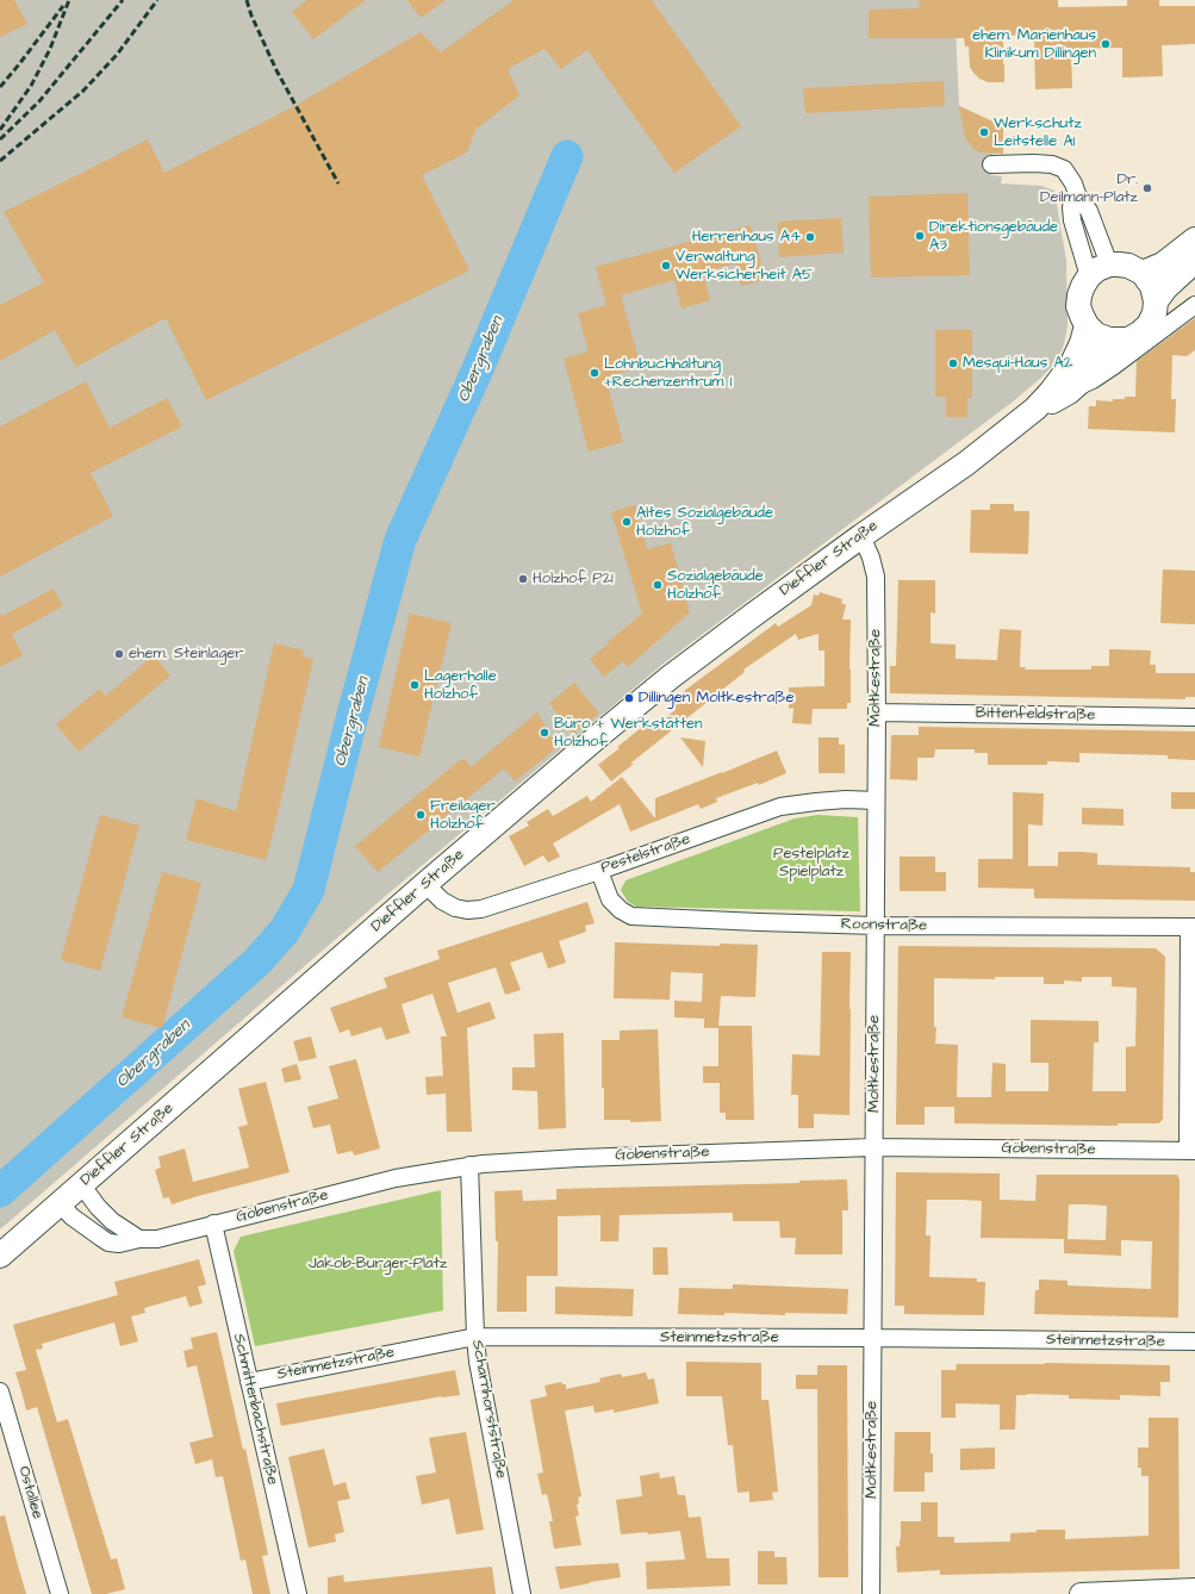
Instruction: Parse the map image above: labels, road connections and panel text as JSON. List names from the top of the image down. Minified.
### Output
{"streets":{"main road":["Dieffler Straße"],"street":["Moltkestraße","Bittenfeldstraße","Pestelstraße","Roonstraße","Göbenstraße","Steinmetzstraße","Schmittenbachstraße","Scharnhorststraße","Ostallee"]},"crossings":[["Dieffler Straße","Moltkestraße"],["Dieffler Straße","Pestelstraße"],["Dieffler Straße","Göbenstraße"],["Moltkestraße","Bittenfeldstraße"],["Moltkestraße","Pestelstraße"],["Moltkestraße","Roonstraße"],["Moltkestraße","Göbenstraße"],["Moltkestraße","Steinmetzstraße"],["Pestelstraße","Roonstraße"],["Göbenstraße","Schmittenbachstraße"],["Göbenstraße","Scharnhorststraße"],["Steinmetzstraße","Schmittenbachstraße"],["Steinmetzstraße","Scharnhorststraße"]],"water":["Obergraben"],"parks":["Pestelplatz Spielplatz","Jakob-Burger-Platz"],"places":["ehem. Marienhaus Klinikum Dillingen","Werkschutz Leitstelle A1","Dr. Deilmann-Platz","Direktionsgebäude A3","Herrenhaus A4","Verwaltung Werksicherheit A5","Mesqui-Haus A2","Lohnbuchhaltung +Rechenzentrum 1","Altes Sozialgebäude Holzhof","Holzhof P21","Sozialgebäude Holzhof","ehem. Steinlager","Lagerhalle Holzhof","Dillingen Moltkestraße","Büro + Werkstätten Holzhof","Freilager Holzhof"]}
